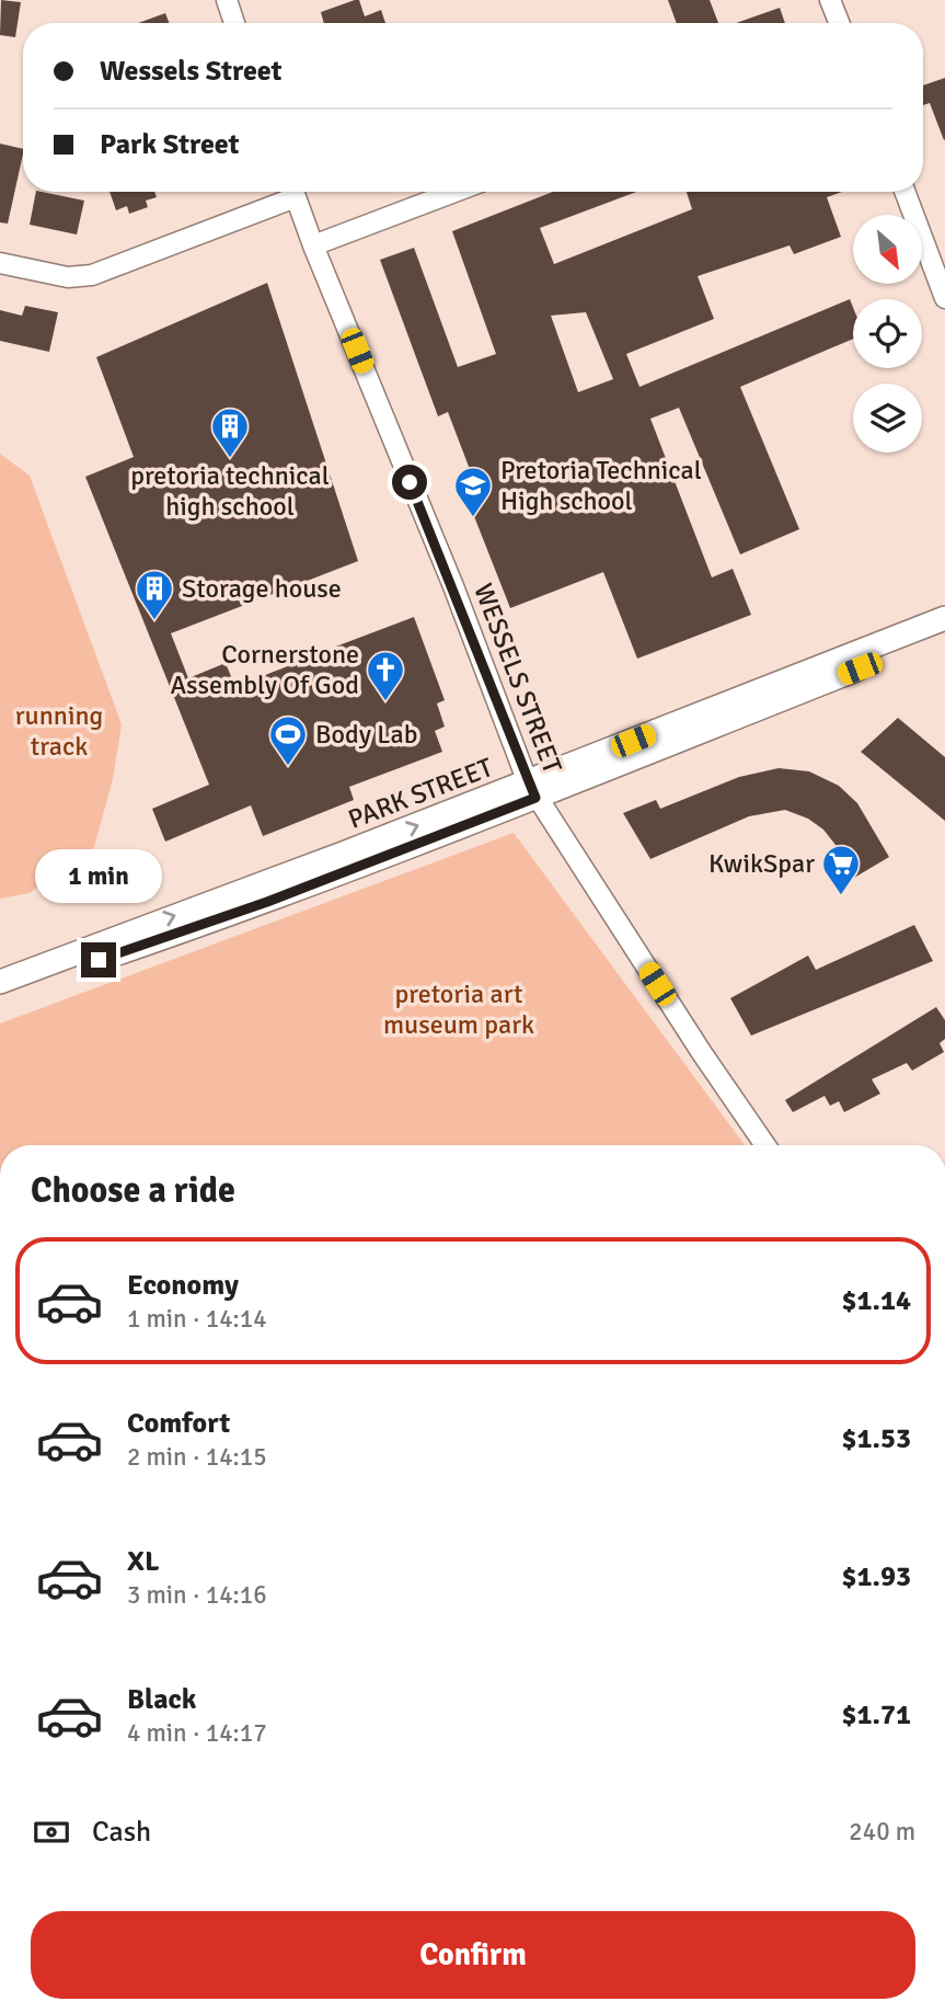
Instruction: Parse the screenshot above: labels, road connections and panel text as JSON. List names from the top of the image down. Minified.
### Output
{"streets":{"street":["WESSELS STREET","PARK STREET"]},"crossings":[["WESSELS STREET","PARK STREET"]],"parks":["running track","pretoria art museum park"],"places":{"building":["pretoria technical high school","Storage house"],"school or university":["Pretoria Technical High school"],"church":["Cornerstone Assembly Of God"],"sports":["Body Lab"],"supermarket":["KwikSpar"]},"north":"bottom right","page":{"banner":["Wessels Street","Park Street"],"bubble":"1 min","heading":"Choose a ride","list":[{"name":"Economy","note":"1 min · 14:14","value":"$1.14"},{"name":"Comfort","note":"2 min · 14:15","value":"$1.53"},{"name":"XL","note":"3 min · 14:16","value":"$1.93"},{"name":"Black","note":"4 min · 14:17","value":"$1.71"}],"pay":["Cash","240 m"],"buttons":"Confirm"}}
